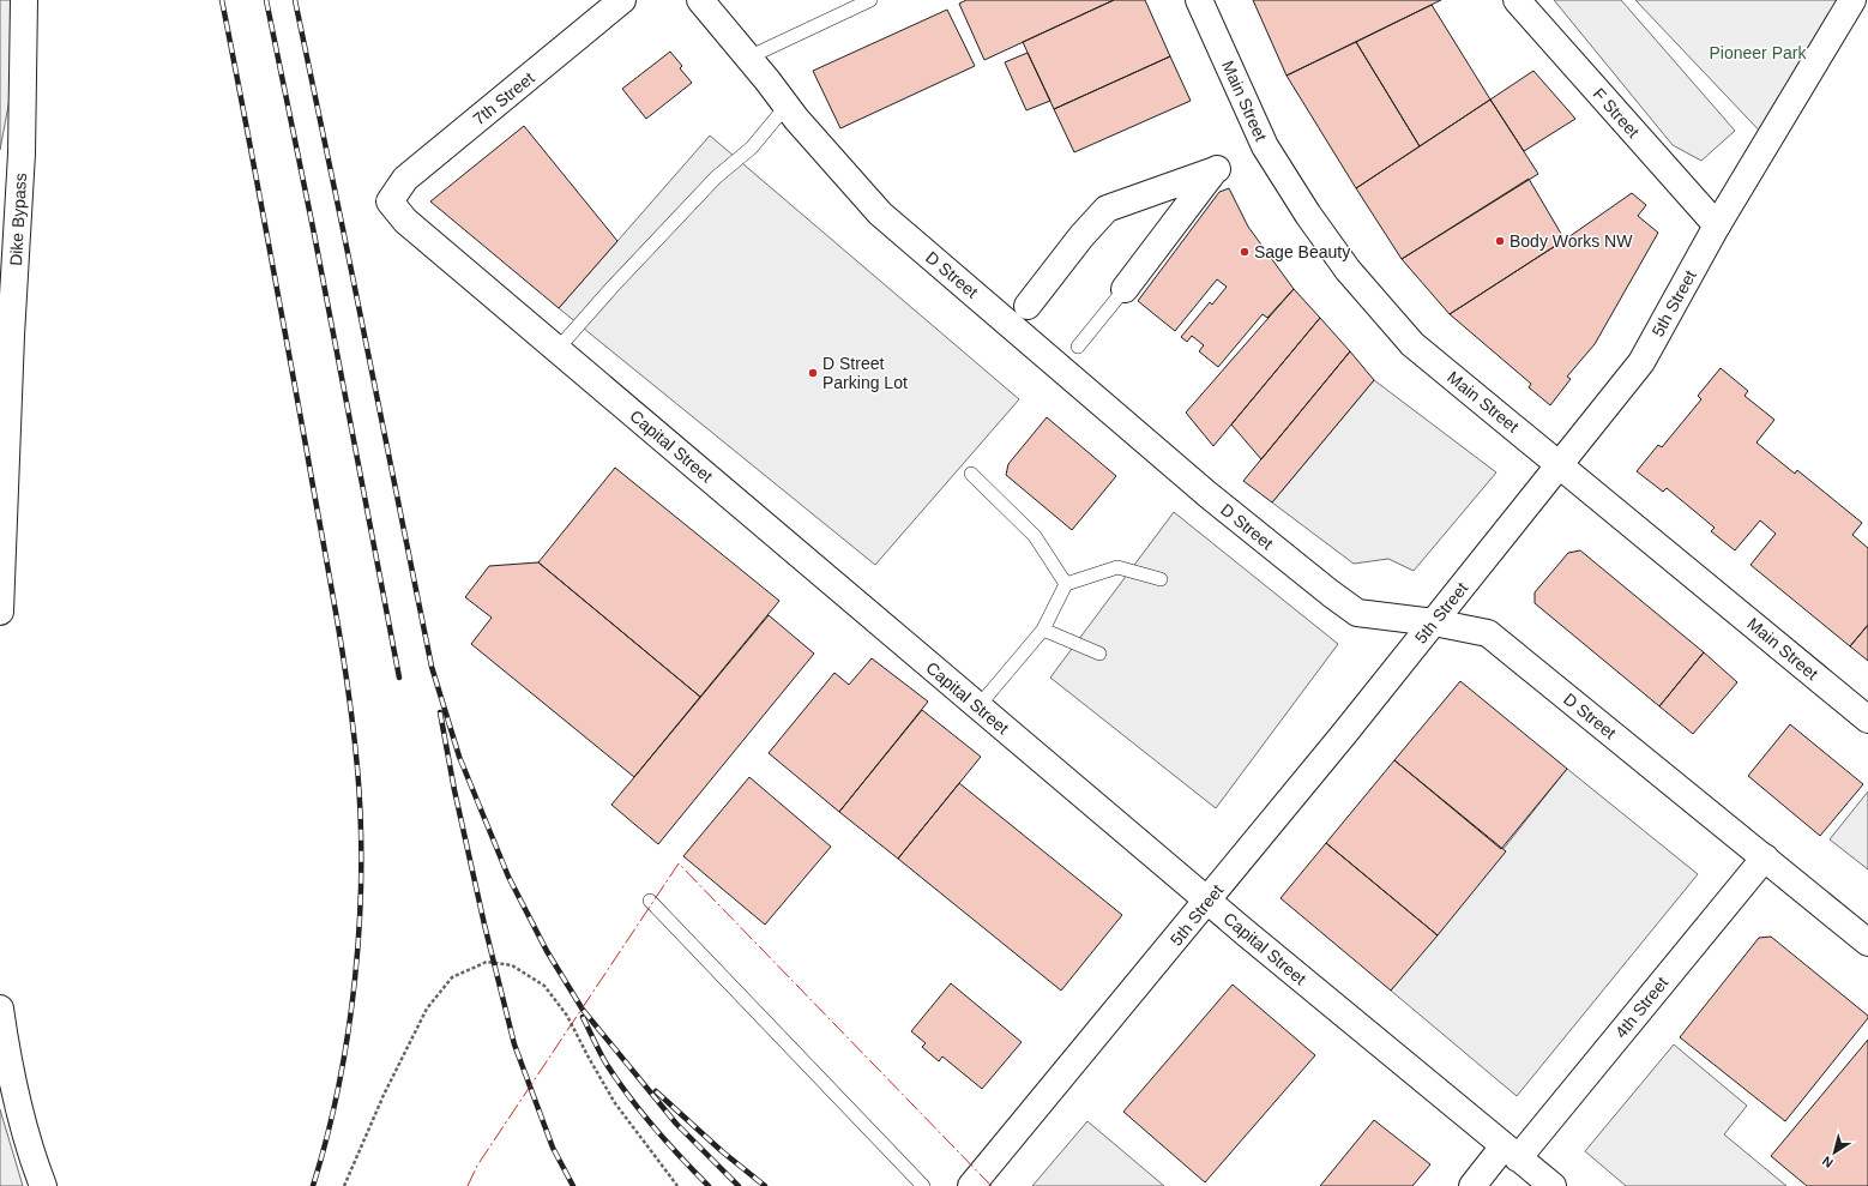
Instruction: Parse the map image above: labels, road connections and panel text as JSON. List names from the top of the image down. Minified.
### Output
{"streets":{"main road":["7th Street","Main Street","F Street","Dike Bypass","D Street","5th Street","Capital Street","4th Street"]},"crossings":[["7th Street","Capital Street"],["Main Street","5th Street"],["F Street","5th Street"],["D Street","5th Street"],["D Street","4th Street"],["5th Street","Capital Street"],["Capital Street","4th Street"]],"parks":["Pioneer Park"],"places":["Body Works NW","Sage Beauty","D Street Parking Lot"],"north":"bottom left"}
